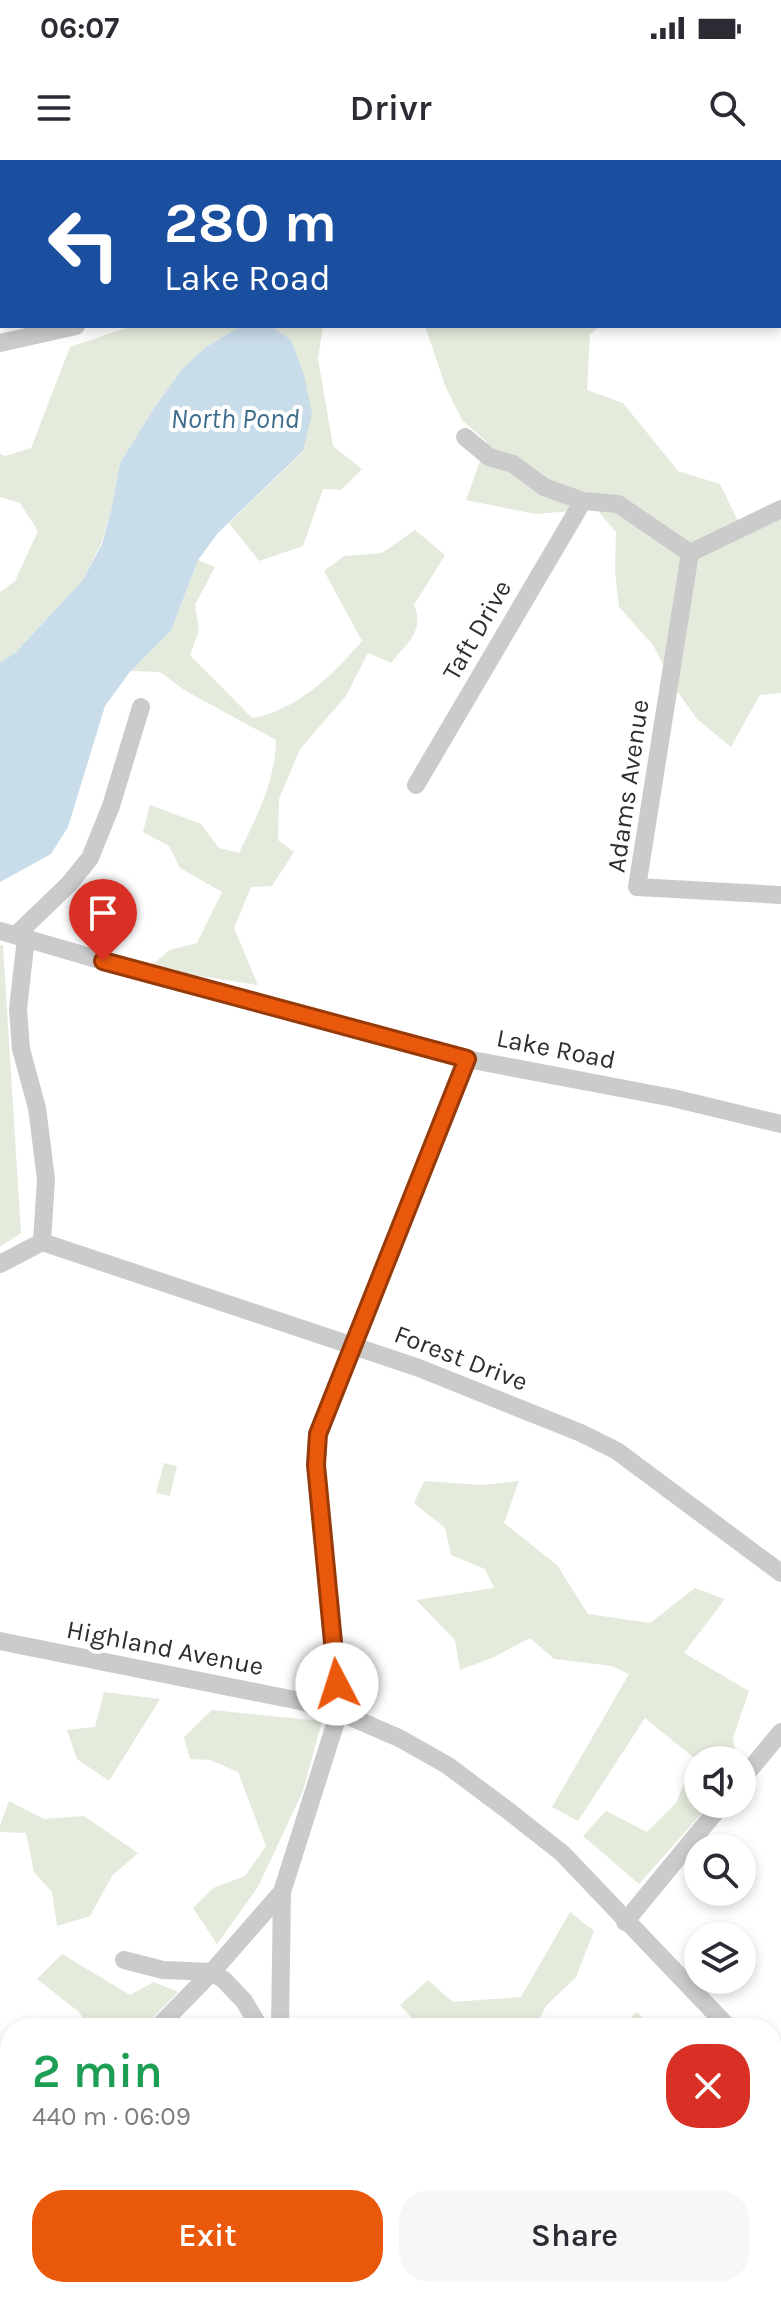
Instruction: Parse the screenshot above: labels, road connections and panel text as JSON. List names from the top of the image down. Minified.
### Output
{"streets":{"street":["Taft Drive","Adams Avenue","Lake Road","Forest Drive","Highland Avenue"]},"water":["North Pond"],"page":{"status":"06:07","header":"Drivr","turn":["280 m","Lake Road"],"heading":["2 min","440 m · 06:09"],"buttons":["Exit","Share"]}}
